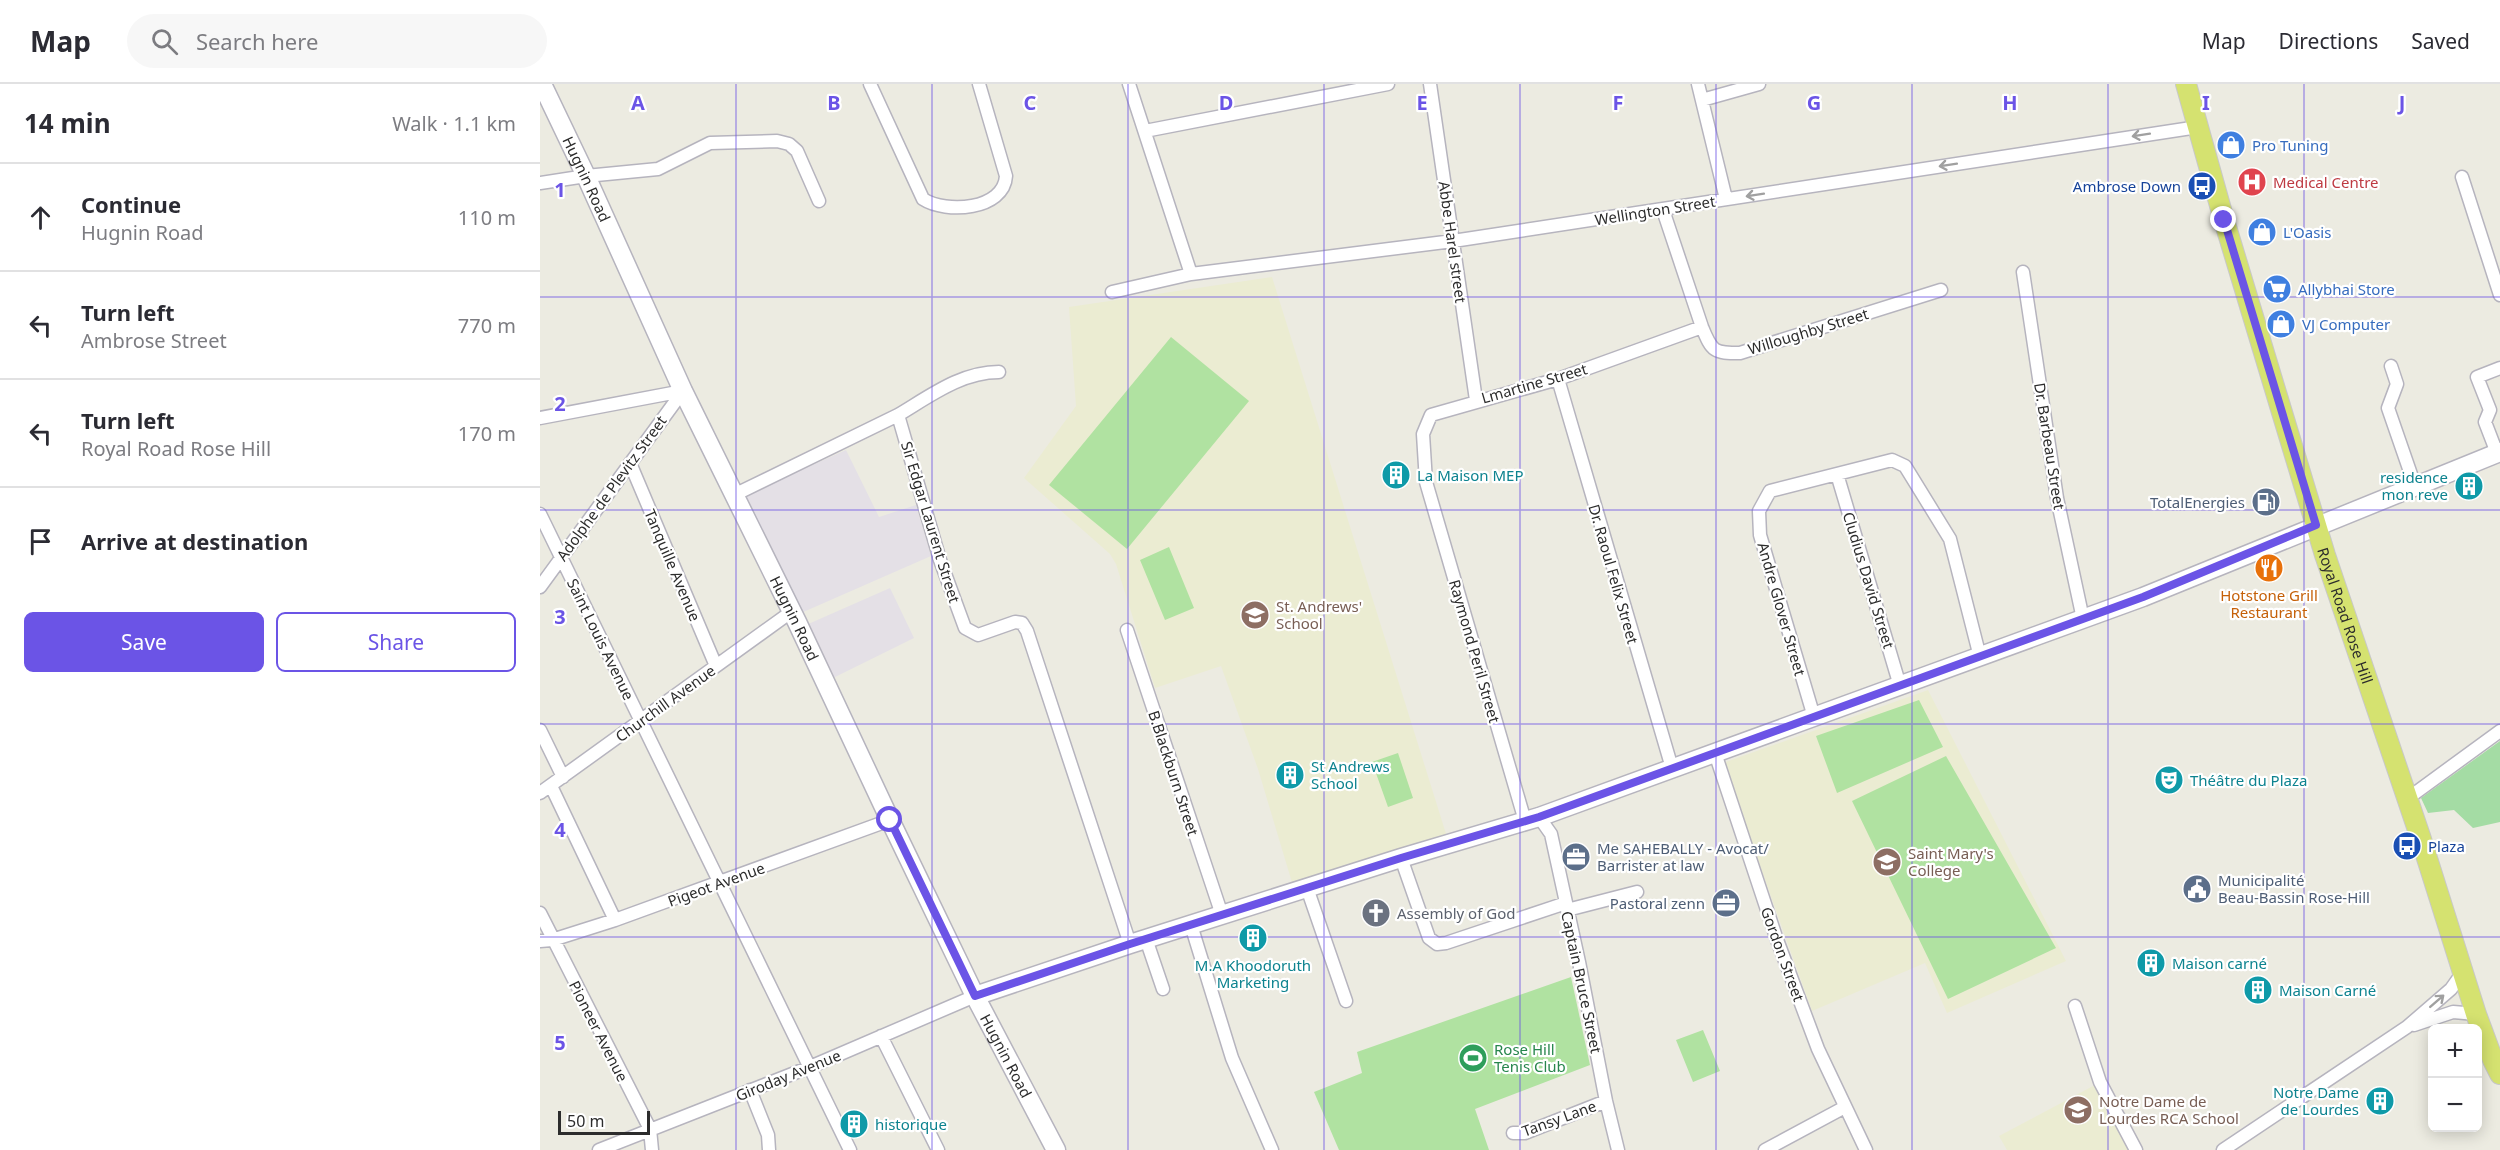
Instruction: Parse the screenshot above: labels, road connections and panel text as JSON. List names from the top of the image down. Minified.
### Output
{"streets":{"main road":["Royal Road Rose Hill"],"street":["Hugnin Road","Wellington Street","Abbe Harel street","Willoughby Street","Lmartine Street","Dr. Barbeau Street","Adolphe de Plevitz Street","Sir Edgar Laurent Street","Tanquille Avenue","Dr. Raoul Felix Street","Cludius David Street","Andre Glover Street","Saint Louis Avenue","Raymond Peril Street","Churchill Avenue","B.Blackburn Street","Pigeot Avenue","Gordon Street","Captain Bruce Street","Pioneer Avenue","Giroday Avenue","Tansy Lane"]},"crossings":[["Hugnin Road","Adolphe de Plevitz Street"],["Hugnin Road","Churchill Avenue"],["Hugnin Road","Pigeot Avenue"],["Hugnin Road","Giroday Avenue"],["Wellington Street","Abbe Harel street"],["Wellington Street","Willoughby Street"],["Wellington Street","Royal Road Rose Hill"],["Abbe Harel street","Lmartine Street"],["Willoughby Street","Lmartine Street"],["Lmartine Street","Dr. Raoul Felix Street"],["Lmartine Street","Raymond Peril Street"],["Adolphe de Plevitz Street","Tanquille Avenue"],["Adolphe de Plevitz Street","Saint Louis Avenue"],["Tanquille Avenue","Churchill Avenue"],["Cludius David Street","Andre Glover Street"],["Saint Louis Avenue","Churchill Avenue"],["Saint Louis Avenue","Pigeot Avenue"],["Saint Louis Avenue","Giroday Avenue"],["Raymond Peril Street","Captain Bruce Street"],["Pigeot Avenue","Pioneer Avenue"],["Captain Bruce Street","Tansy Lane"],["Pioneer Avenue","Giroday Avenue"]],"one_way":["Wellington Street"],"places":{"shop":["Pro Tuning","L'Oasis","VJ Computer"],"hospital":["Medical Centre"],"bus stop":["Ambrose Down","Plaza"],"supermarket":["Allybhai Store"],"building":["La Maison MEP","residence mon reve","St Andrews School","M.A Khoodoruth Marketing","Maison carné","Maison Carné","Notre Dame de Lourdes","historique"],"fuel station":["TotalEnergies"],"restaurant":["Hotstone Grill Restaurant"],"school or university":["St. Andrews' School","Saint Mary's College","Notre Dame de Lourdes RCA School"],"theatre":["Théâtre du Plaza"],"office":["Me SAHEBALLY - Avocat/ Barrister at law","Pastoral zenn"],"public building":["Municipalité Beau-Bassin Rose-Hill"],"church":["Assembly of God"],"sports":["Rose Hill Tenis Club"]},"scale_bar":"50 m","page":{"header":"Map","search":"Search here","nav":["Map","Directions","Saved"],"heading":["14 min","Walk · 1.1 km"],"list":[["Continue","Hugnin Road","110 m"],["Turn left","Ambrose Street","770 m"],["Turn left","Royal Road Rose Hill","170 m"],"Arrive at destination"],"buttons":["Save","Share"],"map_buttons":["+","−"],"scale":"50 m"},"grid":{"columns":["A","B","C","D","E","F","G","H","I","J"],"rows":["1","2","3","4","5"]}}
